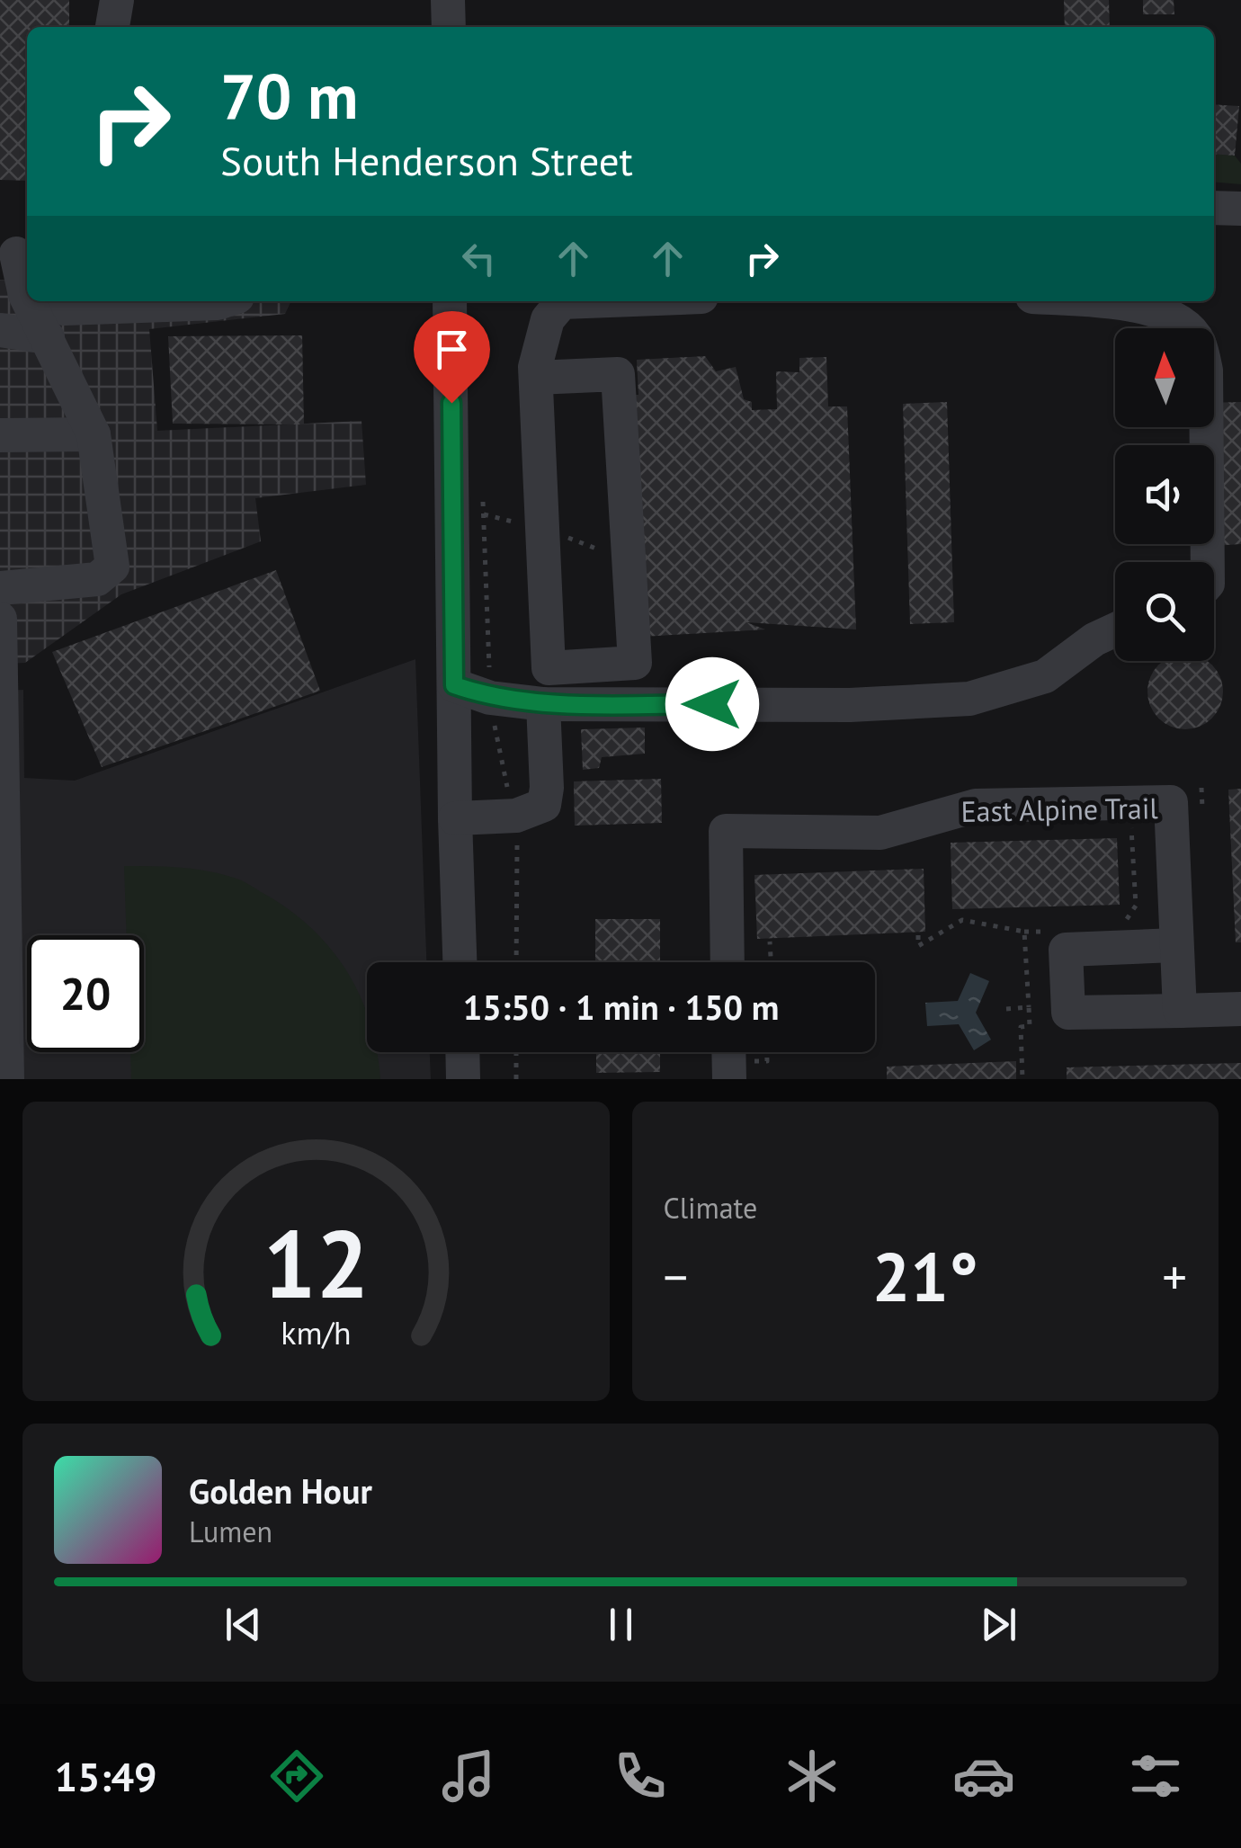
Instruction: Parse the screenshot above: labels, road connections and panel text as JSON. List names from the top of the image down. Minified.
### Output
{"streets":{"street":["East Alpine Trail"]},"north":"top","page":{"turn":["70 m","South Henderson Street"],"limit":"20","trip":"15:50 · 1 min · 150 m","tile":"Climate","heat":["−","21°","+"],"song":["Golden Hour","Lumen"],"tabs":"15:49","gauge":["12","km/h"]}}
